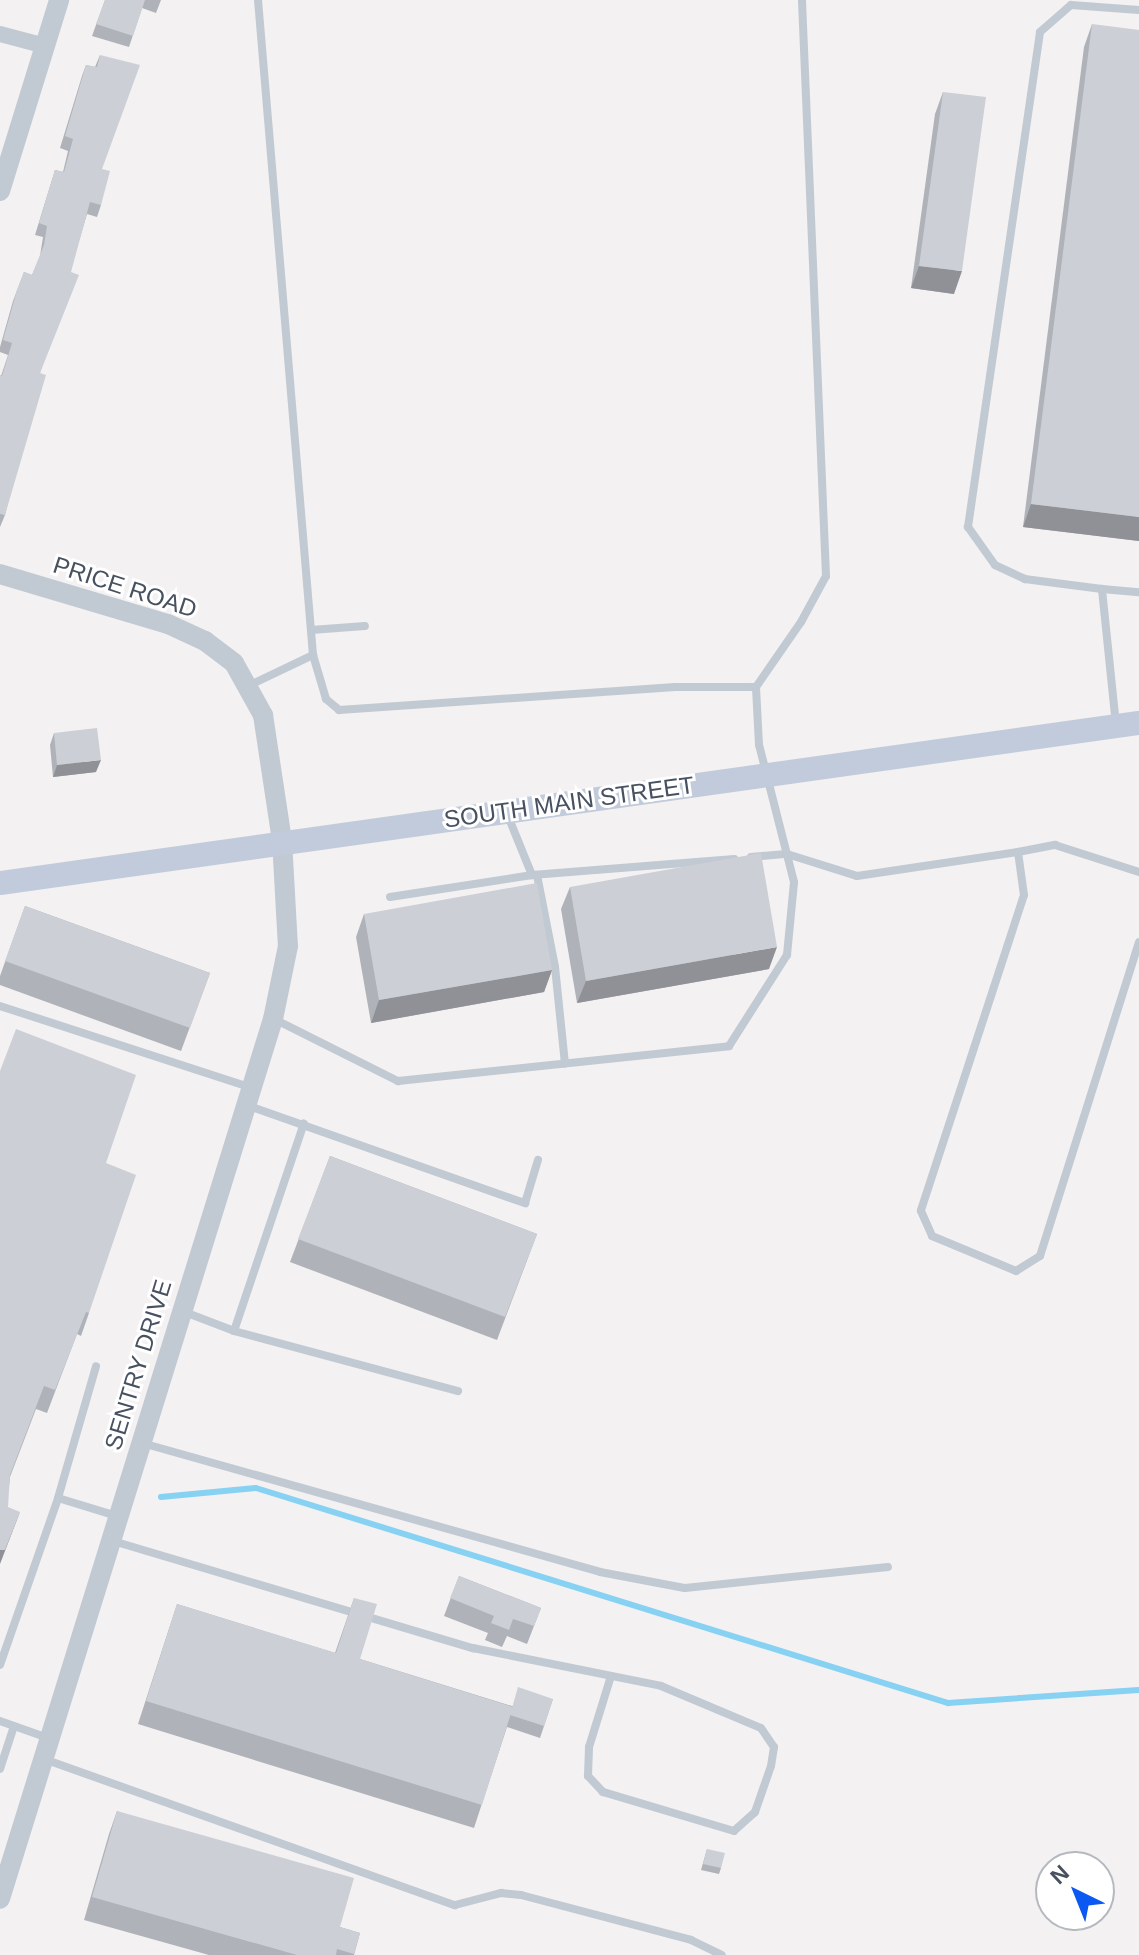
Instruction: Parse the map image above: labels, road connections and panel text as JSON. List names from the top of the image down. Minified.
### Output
{"streets":{"main road":["SOUTH MAIN STREET"],"street":["PRICE ROAD","SENTRY DRIVE"]},"crossings":[["PRICE ROAD","SOUTH MAIN STREET"],["PRICE ROAD","SENTRY DRIVE"],["SOUTH MAIN STREET","SENTRY DRIVE"]],"north":"top left"}
